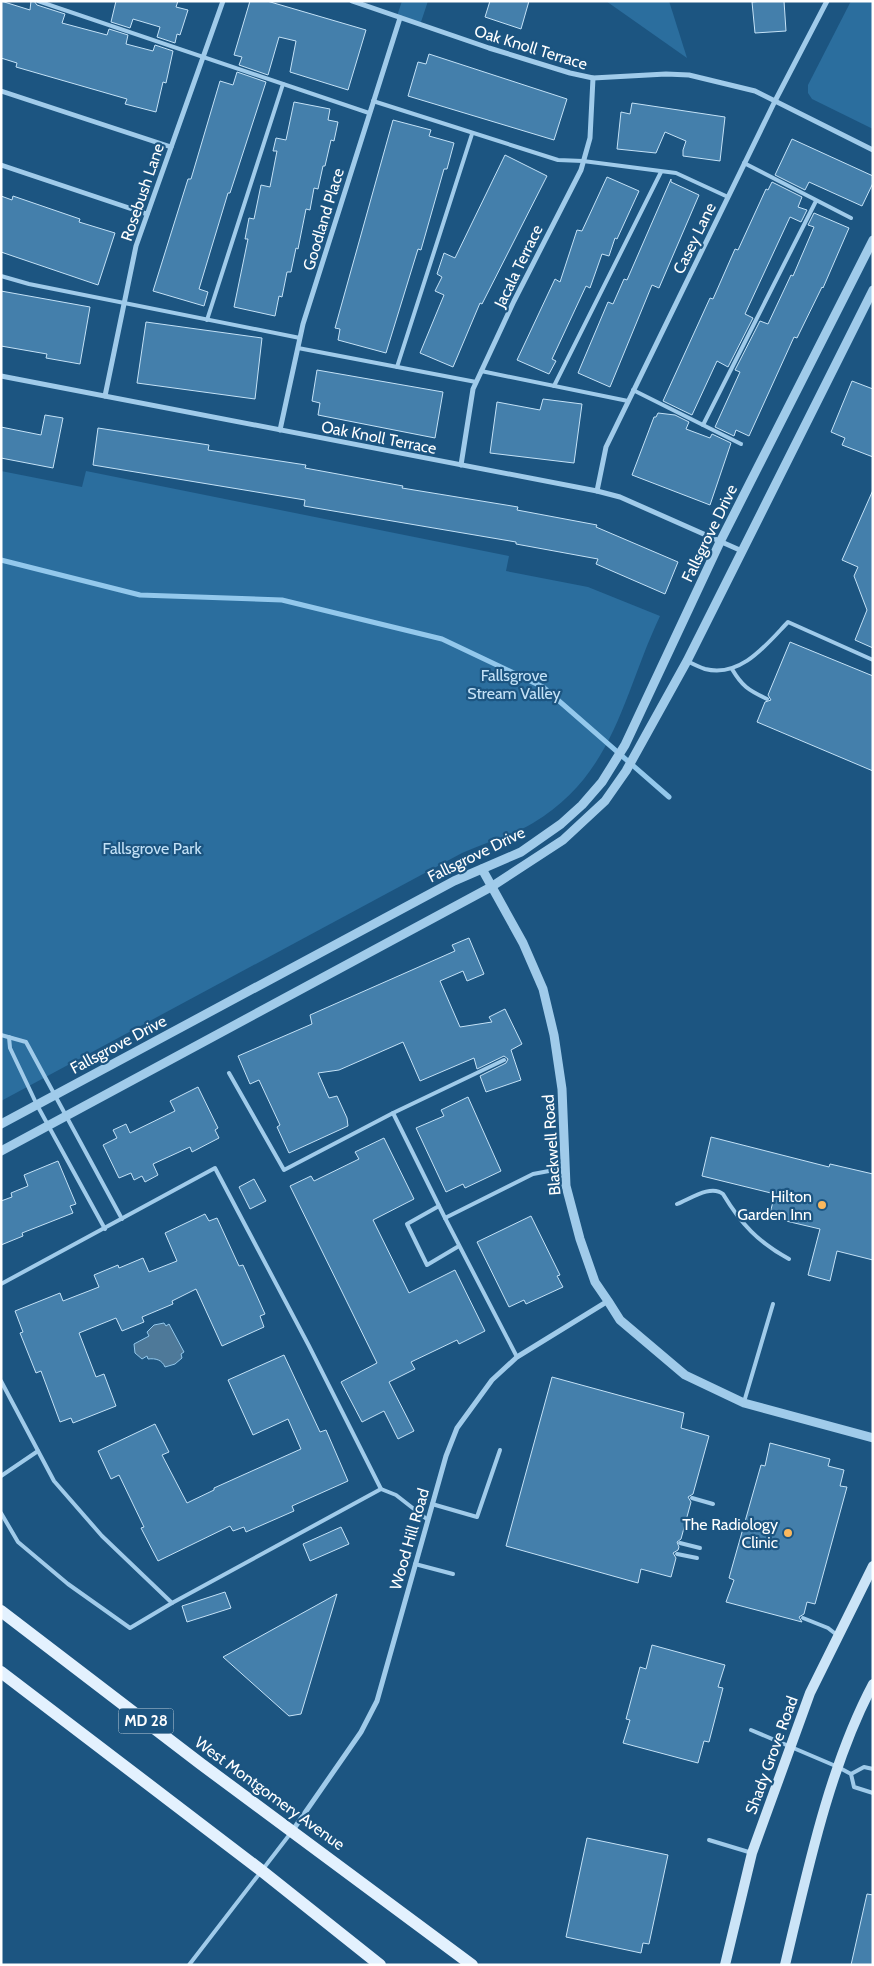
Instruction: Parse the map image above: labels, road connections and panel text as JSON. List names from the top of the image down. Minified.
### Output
{"streets":{"main road":["MD 28","Shady Grove Road","West Montgomery Avenue"],"street":["Oak Knoll Terrace","Rosebush Lane","Goodland Place","Casey Lane","Jacala Terrace","Fallsgrove Drive","Blackwell Road","Wood Hill Road"]},"crossings":[["Oak Knoll Terrace","Rosebush Lane"],["Oak Knoll Terrace","Goodland Place"],["Oak Knoll Terrace","Casey Lane"],["Oak Knoll Terrace","Jacala Terrace"],["Oak Knoll Terrace","Fallsgrove Drive"],["Fallsgrove Drive","Blackwell Road"],["Blackwell Road","Wood Hill Road"],["Wood Hill Road","West Montgomery Avenue"]],"parks":["Fallsgrove Stream Valley","Fallsgrove Park"],"places":["Hilton Garden Inn","The Radiology Clinic"]}
